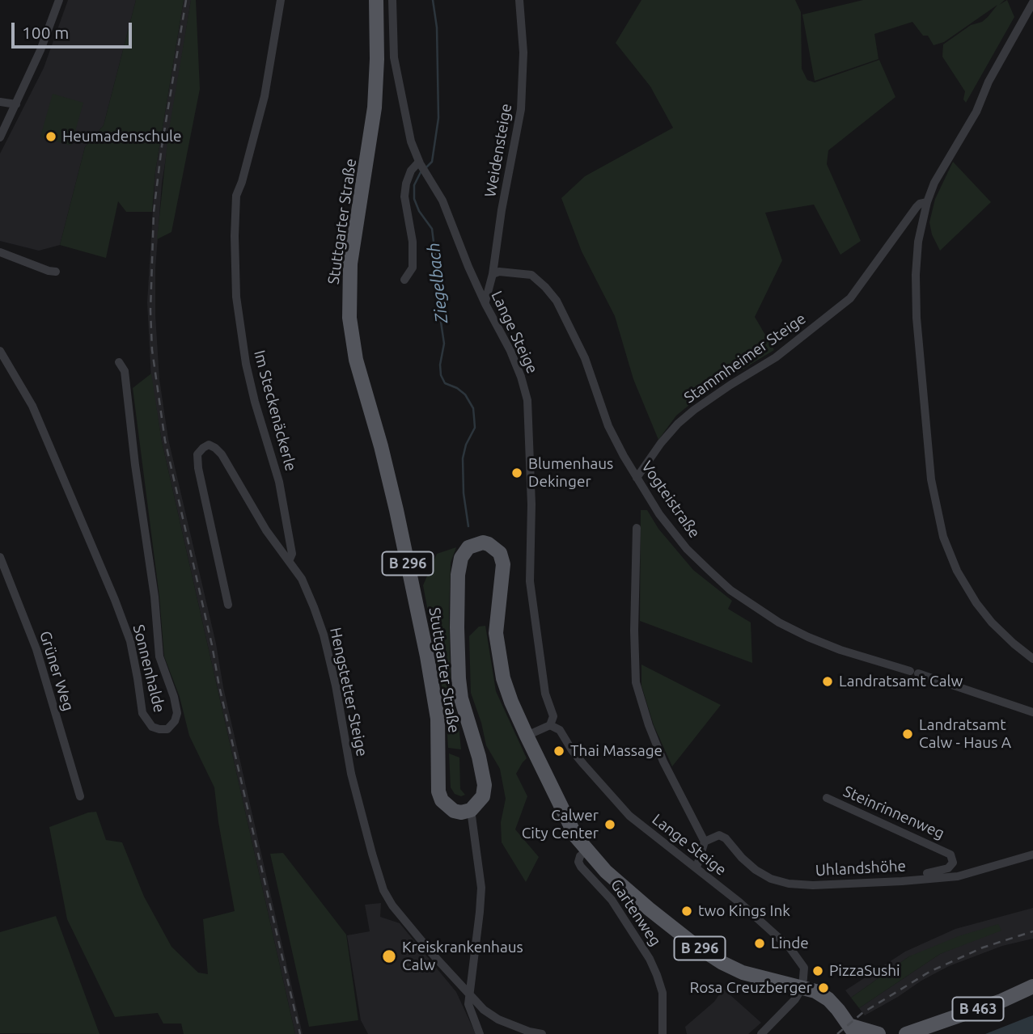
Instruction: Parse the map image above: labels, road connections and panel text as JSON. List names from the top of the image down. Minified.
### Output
{"streets":{"main road":["Stuttgarter Straße","B 296","B 463"],"street":["Weidensteige","Lange Steige","Stammheimer Steige","Im Steckenäckerle","Vogteistraße","Sonnenhalde","Grüner Weg","Hengstetter Steige","Steinrinnenweg","Uhlandshöhe","Gartenweg"]},"crossings":[["Weidensteige","Lange Steige"],["Weidensteige","Vogteistraße"],["Stuttgarter Straße","Lange Steige"],["Stuttgarter Straße","Gartenweg"],["Stammheimer Steige","Vogteistraße"],["Im Steckenäckerle","Hengstetter Steige"],["Steinrinnenweg","Uhlandshöhe"]],"water":["Ziegelbach"],"places":["Heumadenschule","Blumenhaus Dekinger","Landratsamt Calw","Landratsamt Calw - Haus A","Thai Massage","Calwer City Center","two Kings Ink","Linde","Kreiskrankenhaus Calw","PizzaSushi","Rosa Creuzberger"],"scale_bar":"100 m"}
